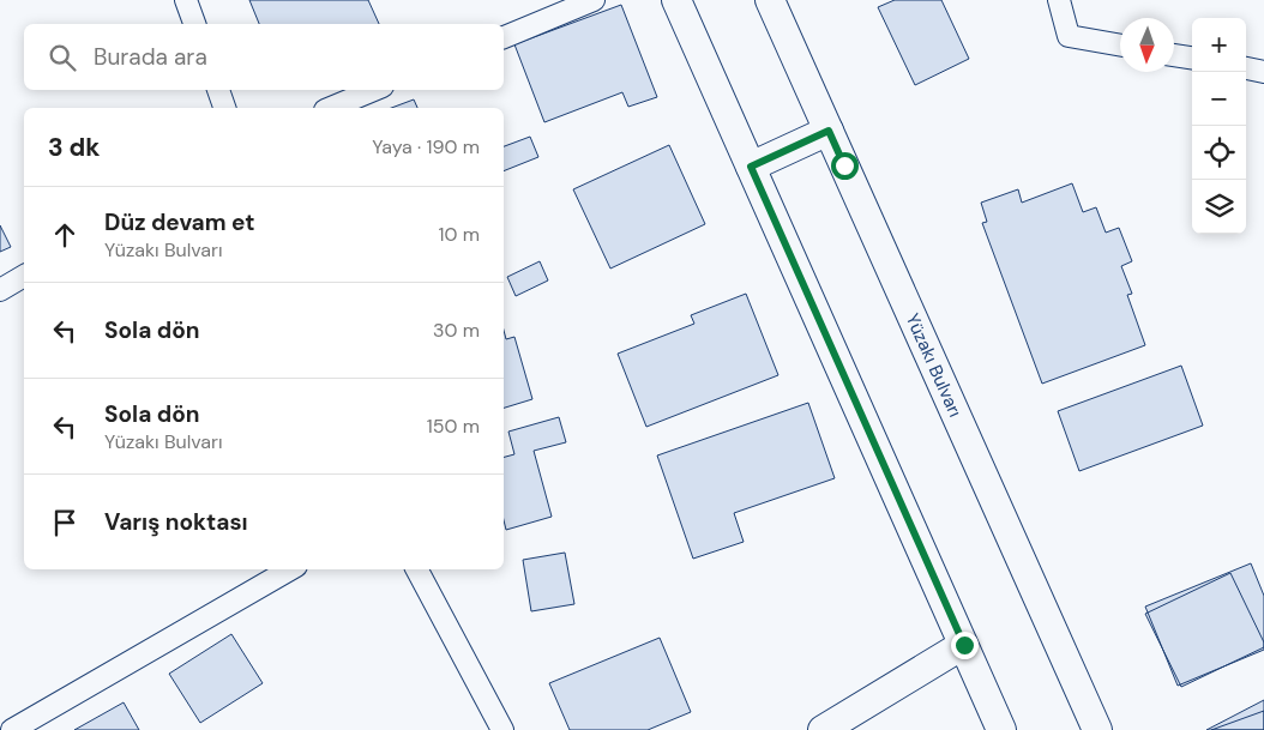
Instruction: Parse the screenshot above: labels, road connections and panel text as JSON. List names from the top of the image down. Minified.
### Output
{"streets":{"main road":["Yüzakı Bulvarı"]},"north":"bottom","page":{"map_buttons":["+","−"],"search":"Burada ara","heading":["3 dk","Yaya · 190 m"],"list":[["Düz devam et","Yüzakı Bulvarı","10 m"],["Sola dön","30 m"],["Sola dön","Yüzakı Bulvarı","150 m"],"Varış noktası"]}}
